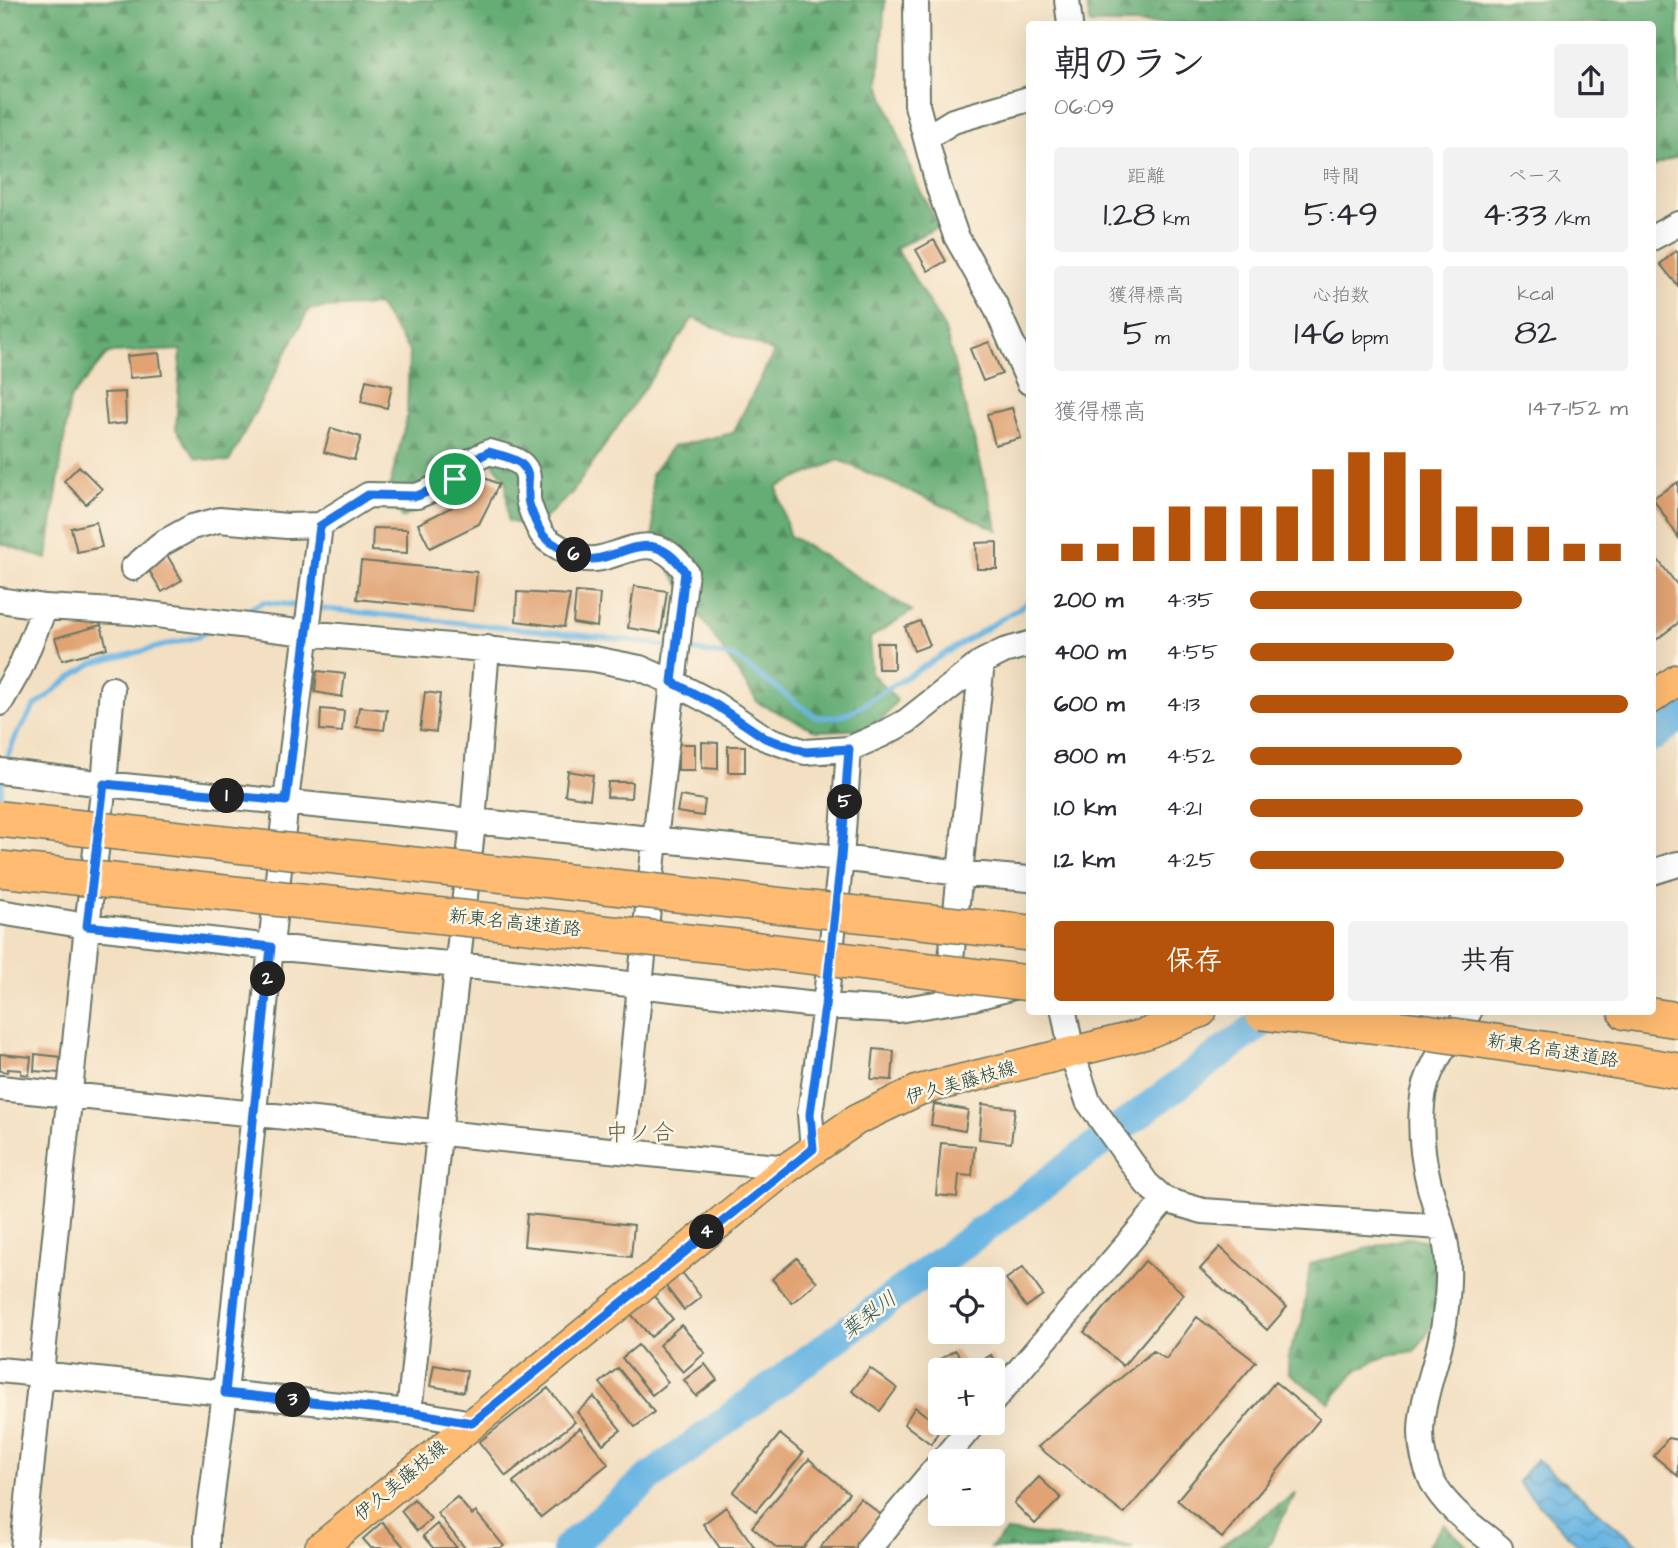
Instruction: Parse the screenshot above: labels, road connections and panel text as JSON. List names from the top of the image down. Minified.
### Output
{"streets":{"highway":["新東名高速道路"],"main road":["伊久美藤枝線"]},"districts":["中ノ合"],"water":["葉梨川"],"page":{"heading":["朝のラン","06:09"],"stats":[["距離","1.28 km"],["時間","5:49"],["ペース","4:33 /km"],["獲得標高","5 m"],["心拍数","146 bpm"],["kcal","82"]],"chart":["獲得標高","147–152 m"],"pins":["6","1","5","2","4","3"],"list":[{"name":"200 m","note":"4:35"},{"name":"400 m","note":"4:55"},{"name":"600 m","note":"4:13"},{"name":"800 m","note":"4:52"},{"name":"1.0 km","note":"4:21"},{"name":"1.2 km","note":"4:25"}],"buttons":["保存","共有"],"map_buttons":["+","−"]}}
